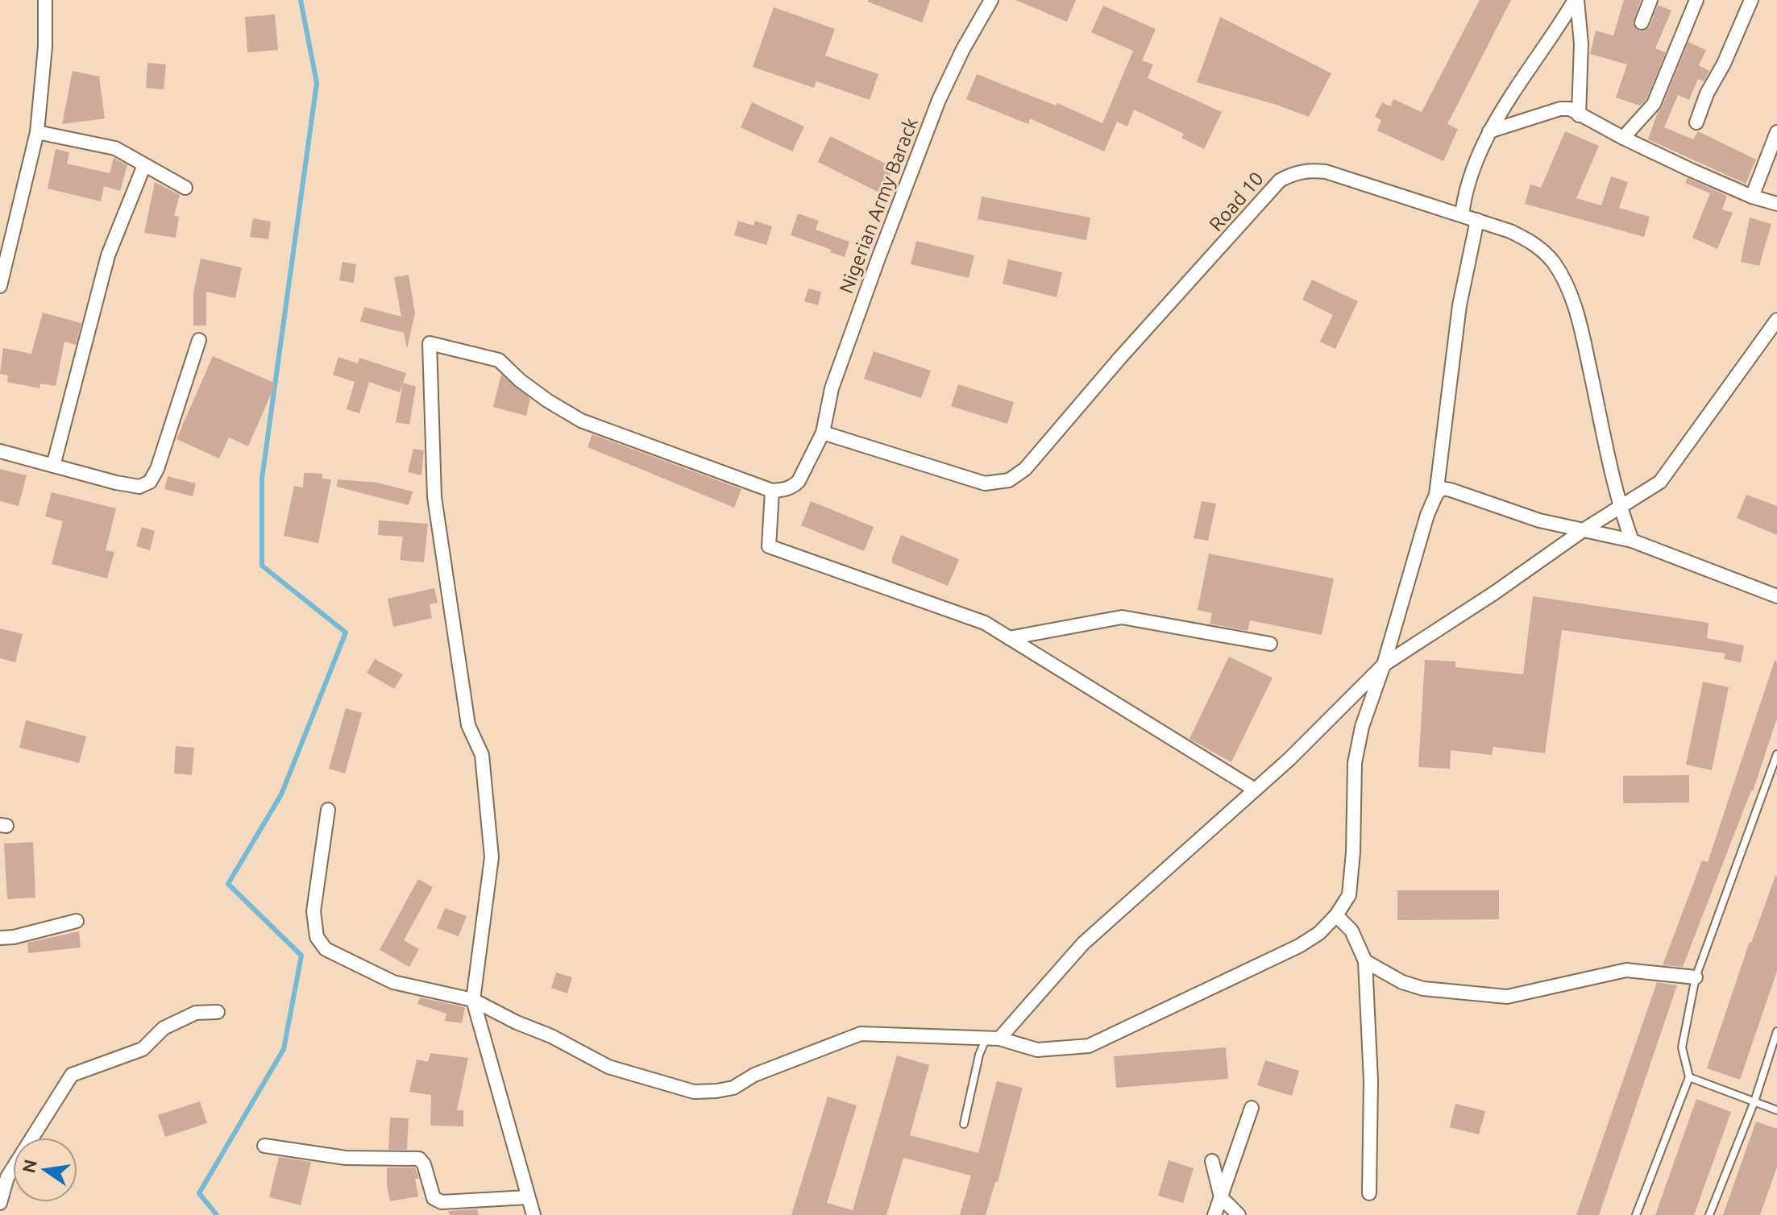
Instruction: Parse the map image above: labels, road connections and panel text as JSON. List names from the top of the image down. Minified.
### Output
{"streets":{"street":["Road 10","Nigerian Army Barack"]},"crossings":[["Road 10","Nigerian Army Barack"]],"north":"left"}
